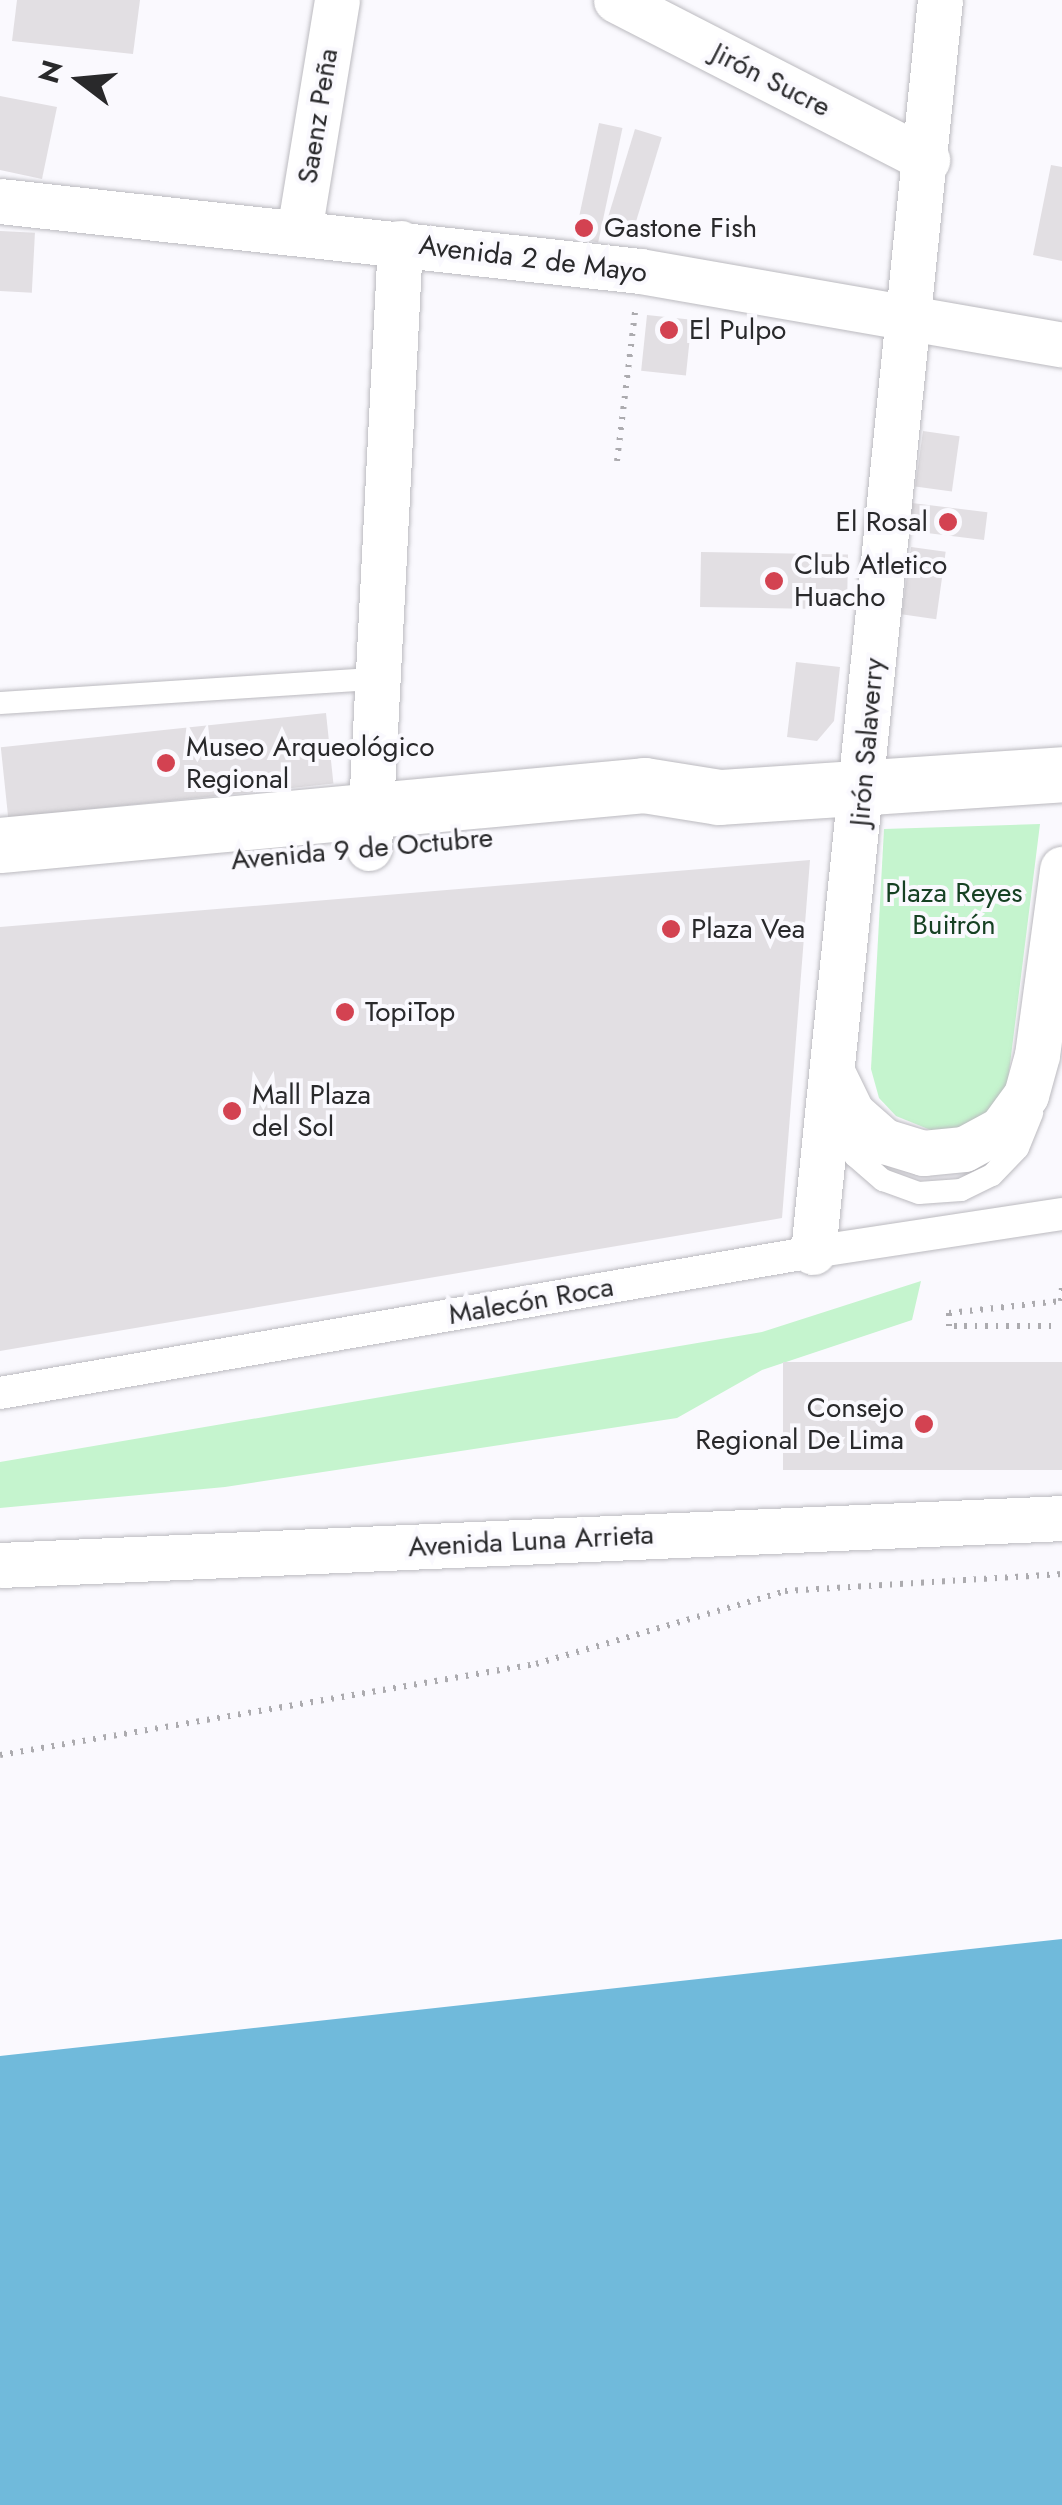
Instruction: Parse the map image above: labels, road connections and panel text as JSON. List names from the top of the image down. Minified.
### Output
{"streets":{"street":["Jirón Sucre","Saenz Peña","Avenida 2 de Mayo","Jirón Salaverry","Avenida 9 de Octubre","Malecón Roca","Avenida Luna Arrieta"]},"crossings":[["Jirón Sucre","Jirón Salaverry"],["Saenz Peña","Avenida 2 de Mayo"],["Avenida 2 de Mayo","Jirón Salaverry"],["Jirón Salaverry","Avenida 9 de Octubre"],["Jirón Salaverry","Malecón Roca"]],"parks":["Plaza Reyes Buitrón"],"places":["Gastone Fish","El Pulpo","El Rosal","Club Atletico Huacho","Museo Arqueológico Regional","Plaza Vea","TopiTop","Mall Plaza del Sol","Consejo Regional De Lima"],"north":"left"}
